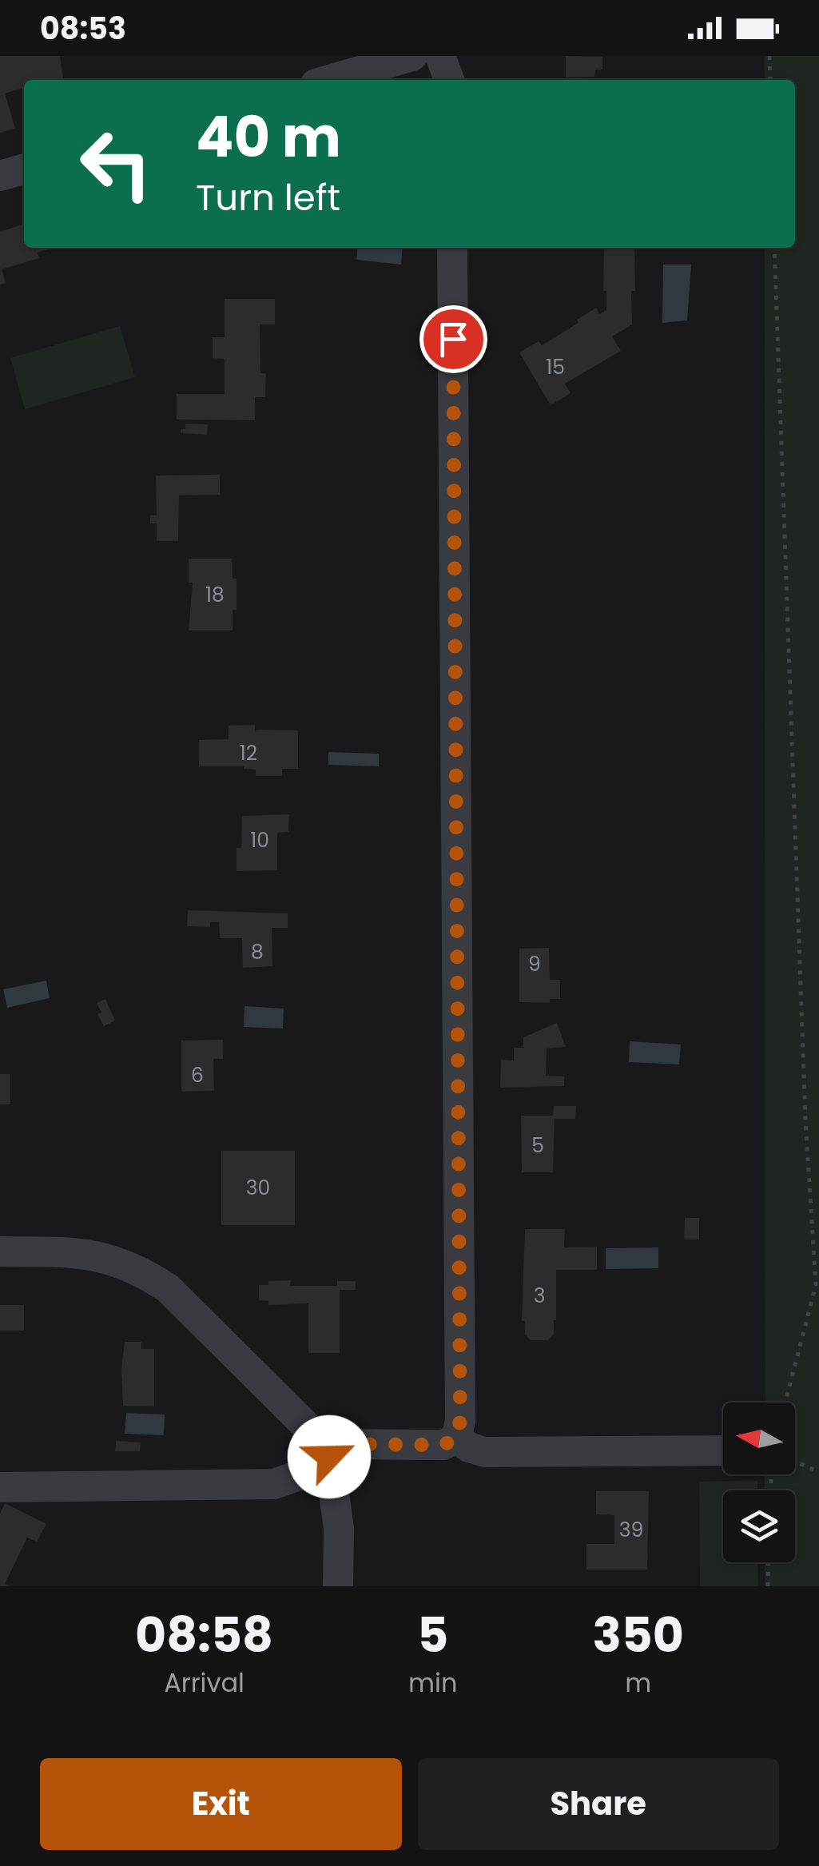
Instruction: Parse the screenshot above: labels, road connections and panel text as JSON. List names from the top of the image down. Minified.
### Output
{"house_numbers":["15","18","12","10","8","9","6","5","30","3","39"],"north":"left","page":{"status":"08:53","turn":["40 m","Turn left"],"eta":["08:58","Arrival","5","min","350","m"],"buttons":["Exit","Share"]}}
